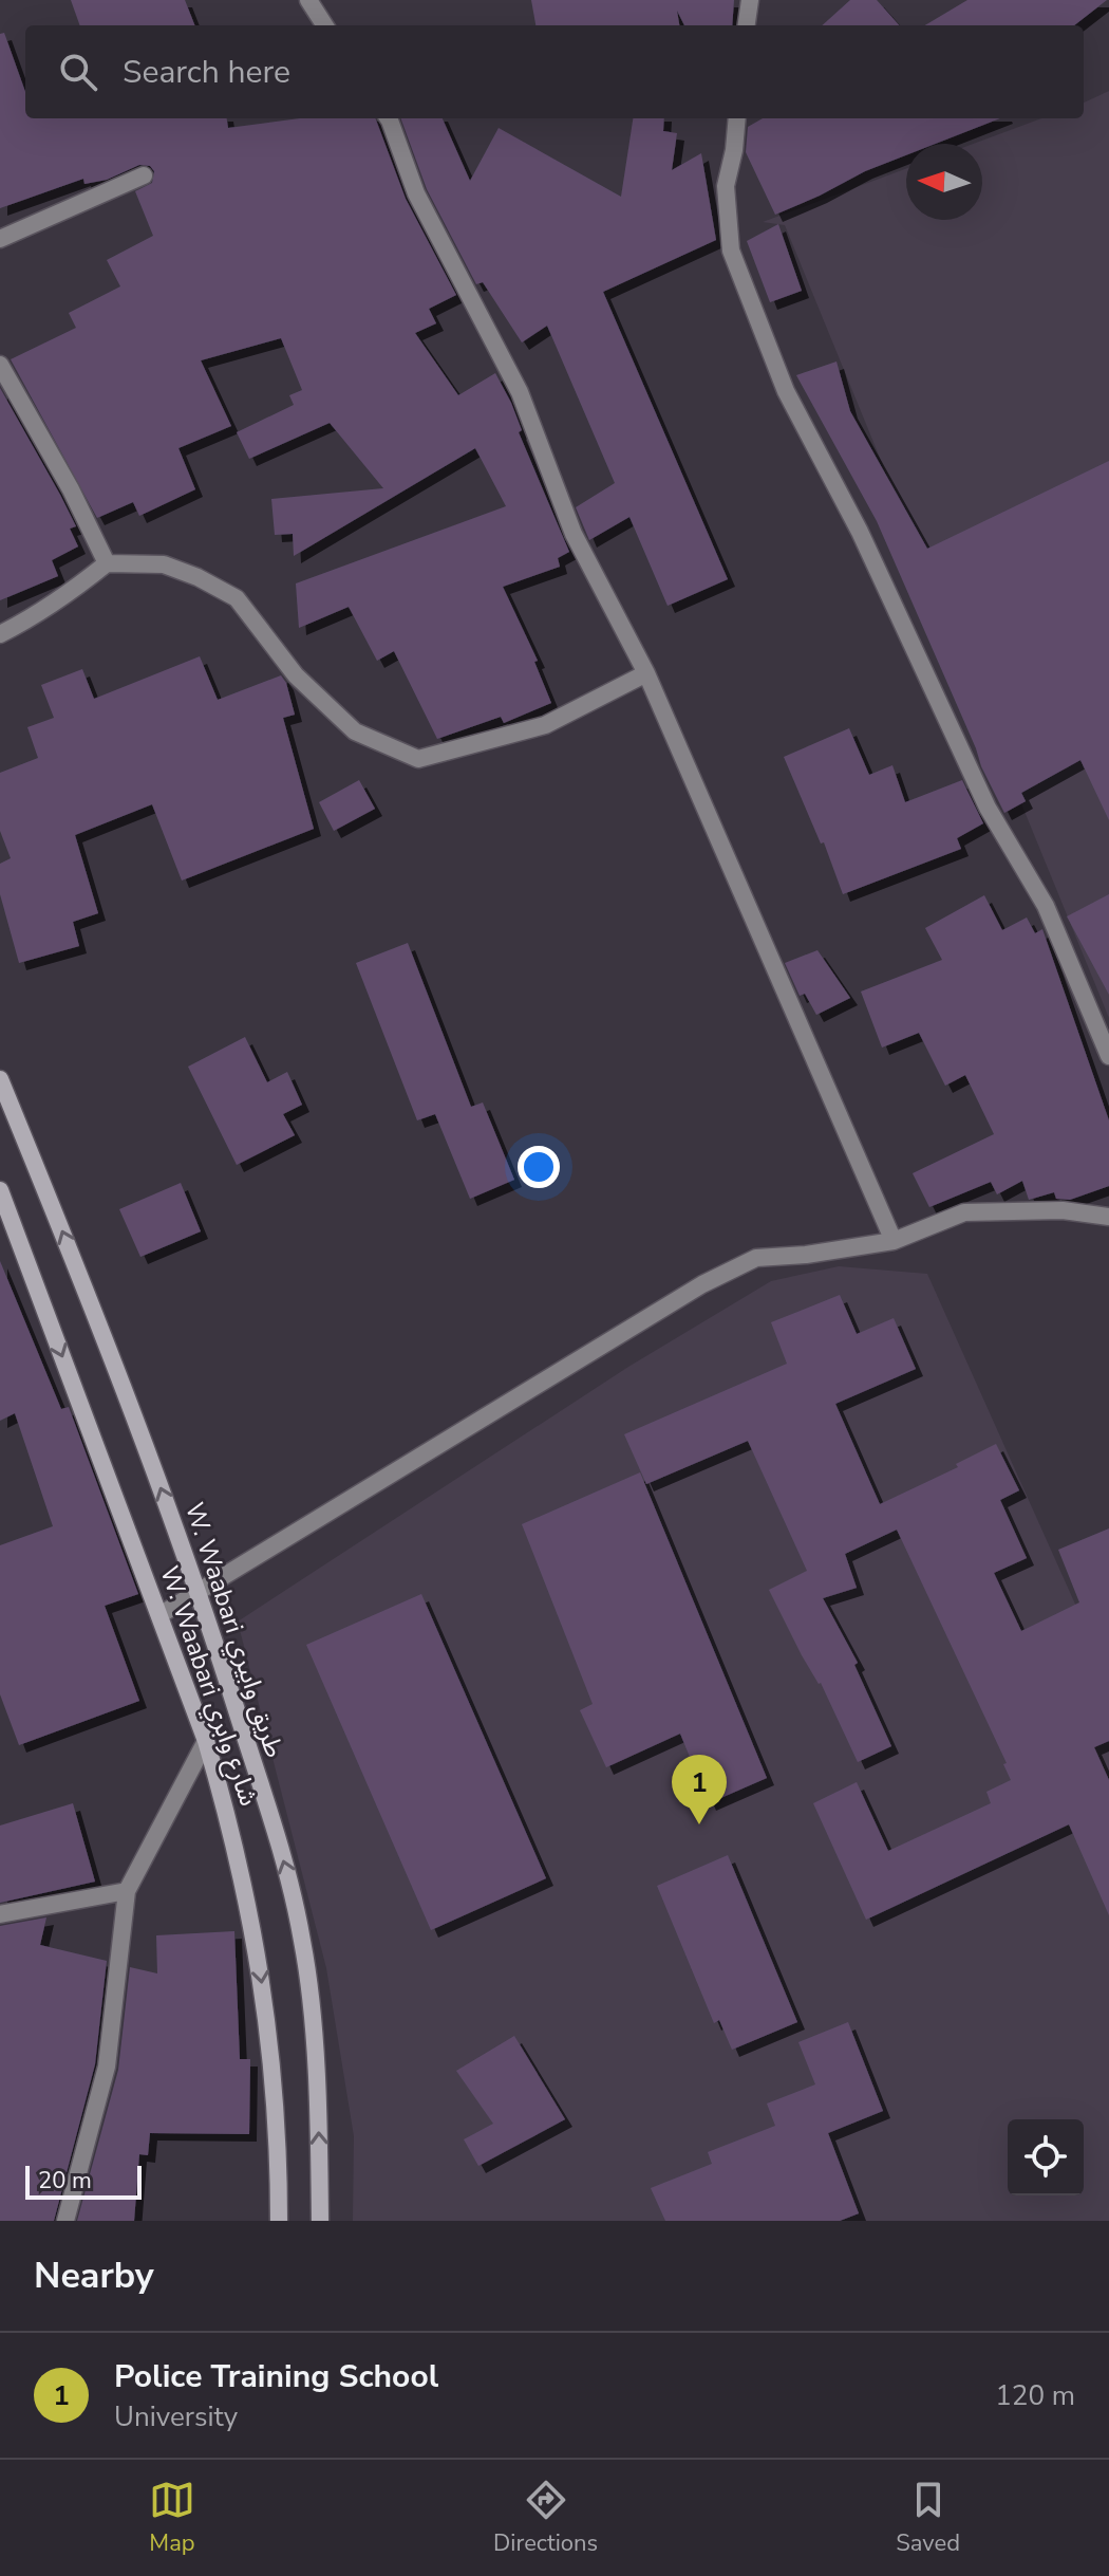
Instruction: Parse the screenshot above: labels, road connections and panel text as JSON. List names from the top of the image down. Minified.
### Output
{"streets":{"main road":["W. Waabari طريق وابيري","W. Waabari شارع وابري"]},"one_way":["W. Waabari طريق وابيري","W. Waabari شارع وابري"],"scale_bar":"20 m","north":"left","page":{"search":"Search here","pins":"1","scale":"20 m","heading":"Nearby","list":[{"mark":"1","name":"Police Training School","note":"University","value":"120 m"}],"nav":["Map","Directions","Saved"]}}
